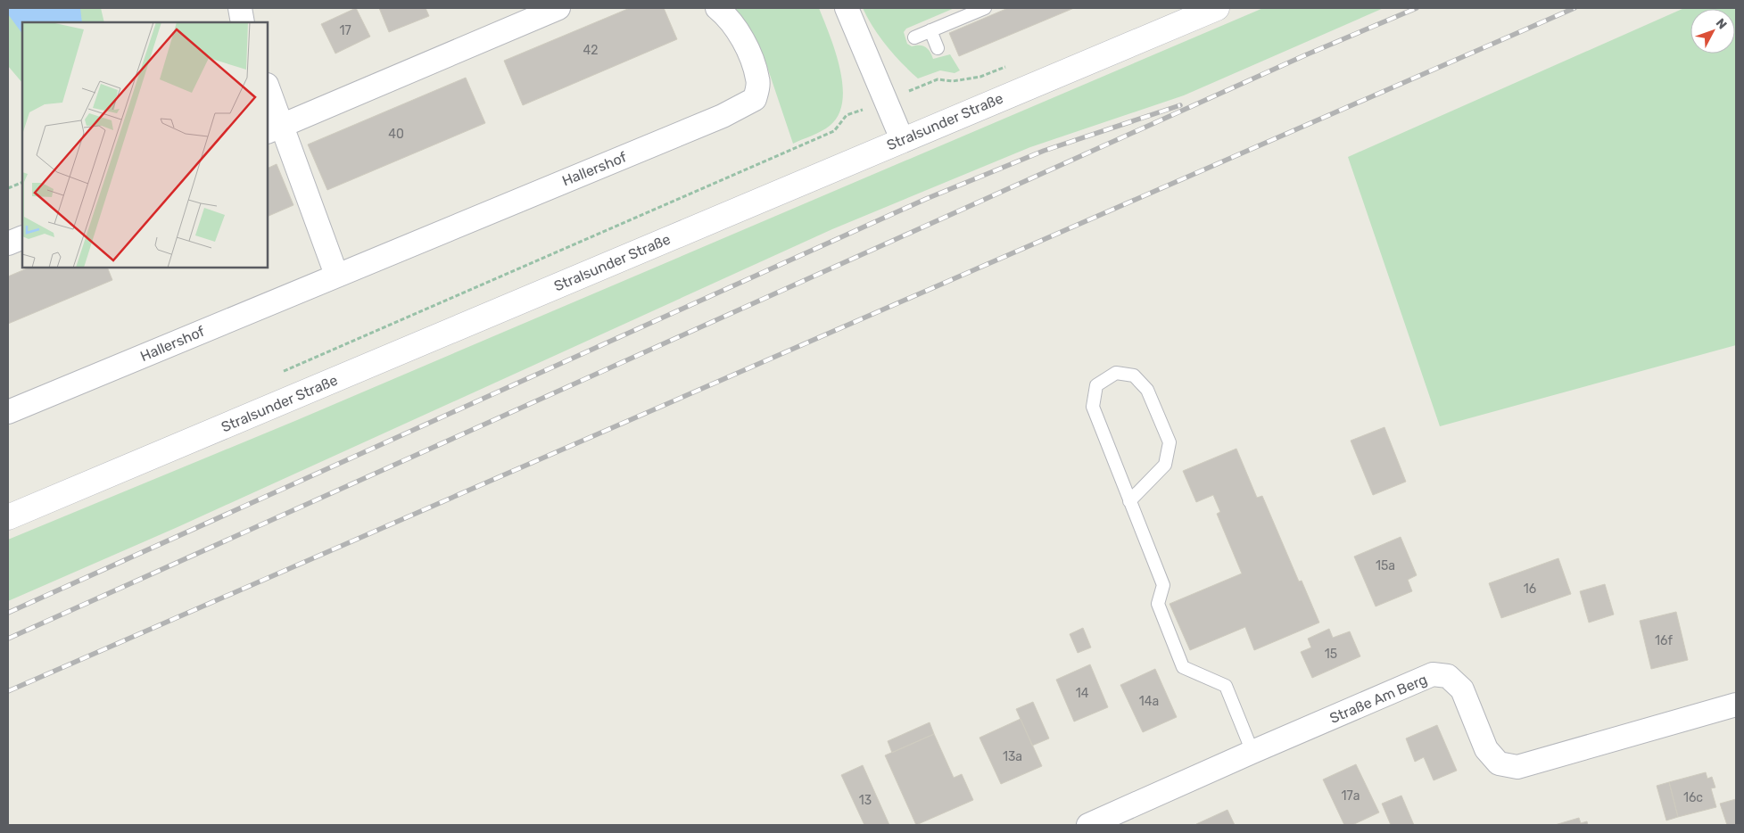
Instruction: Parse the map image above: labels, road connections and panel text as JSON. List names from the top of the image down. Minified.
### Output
{"streets":{"main road":["Stralsunder Straße"],"street":["Hallershof","Straße Am Berg"]},"house_numbers":["17","42","40","15a","16","16f","15","14","14a","13a","17a","16c","13"],"north":"top right"}
